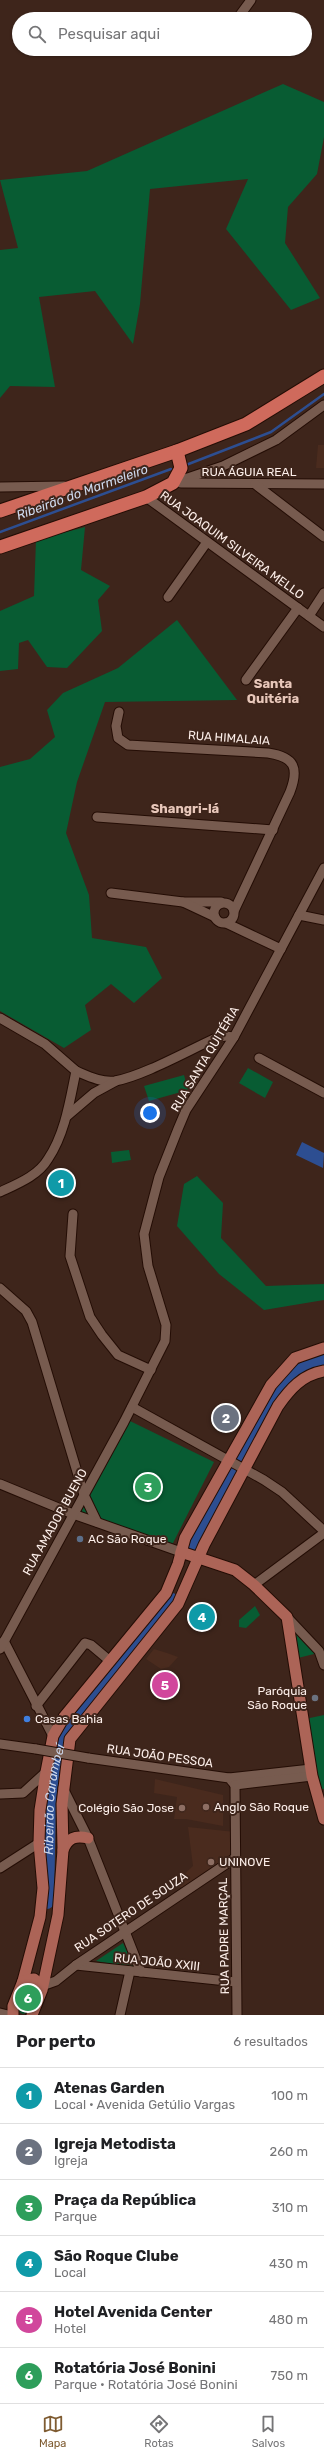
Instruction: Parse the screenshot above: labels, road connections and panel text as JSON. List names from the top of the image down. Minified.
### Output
{"streets":{"street":["RUA ÁGUIA REAL","RUA JOAQUIM SILVEIRA MELLO","RUA HIMALAIA","RUA SANTA QUITÉRIA","RUA AMADOR BUENO","RUA JOÃO PESSOA","RUA SOTERO DE SOUZA","RUA PADRE MARÇAL","RUA JOÃO XXIII"]},"crossings":[["RUA SANTA QUITÉRIA","RUA AMADOR BUENO"],["RUA JOÃO PESSOA","RUA PADRE MARÇAL"],["RUA SOTERO DE SOUZA","RUA PADRE MARÇAL"],["RUA SOTERO DE SOUZA","RUA JOÃO XXIII"],["RUA PADRE MARÇAL","RUA JOÃO XXIII"]],"districts":["Santa Quitéria","Shangri-lá"],"water":["Ribeirão do Marmeleiro","Ribeirão Carambeí"],"places":["AC São Roque","Paróquia São Roque","Casas Bahia","Anglo São Roque","Colégio São Jose","UNINOVE"],"page":{"search":"Pesquisar aqui","pins":["1","2","3","4","5","6"],"heading":["Por perto","6 resultados"],"list":[{"mark":"1","name":"Atenas Garden","note":"Local · Avenida Getúlio Vargas","value":"100 m"},{"mark":"2","name":"Igreja Metodista","note":"Igreja","value":"260 m"},{"mark":"3","name":"Praça da República","note":"Parque","value":"310 m"},{"mark":"4","name":"São Roque Clube","note":"Local","value":"430 m"},{"mark":"5","name":"Hotel Avenida Center","note":"Hotel","value":"480 m"},{"mark":"6","name":"Rotatória José Bonini","note":"Parque · Rotatória José Bonini","value":"750 m"}],"nav":["Mapa","Rotas","Salvos"]}}
